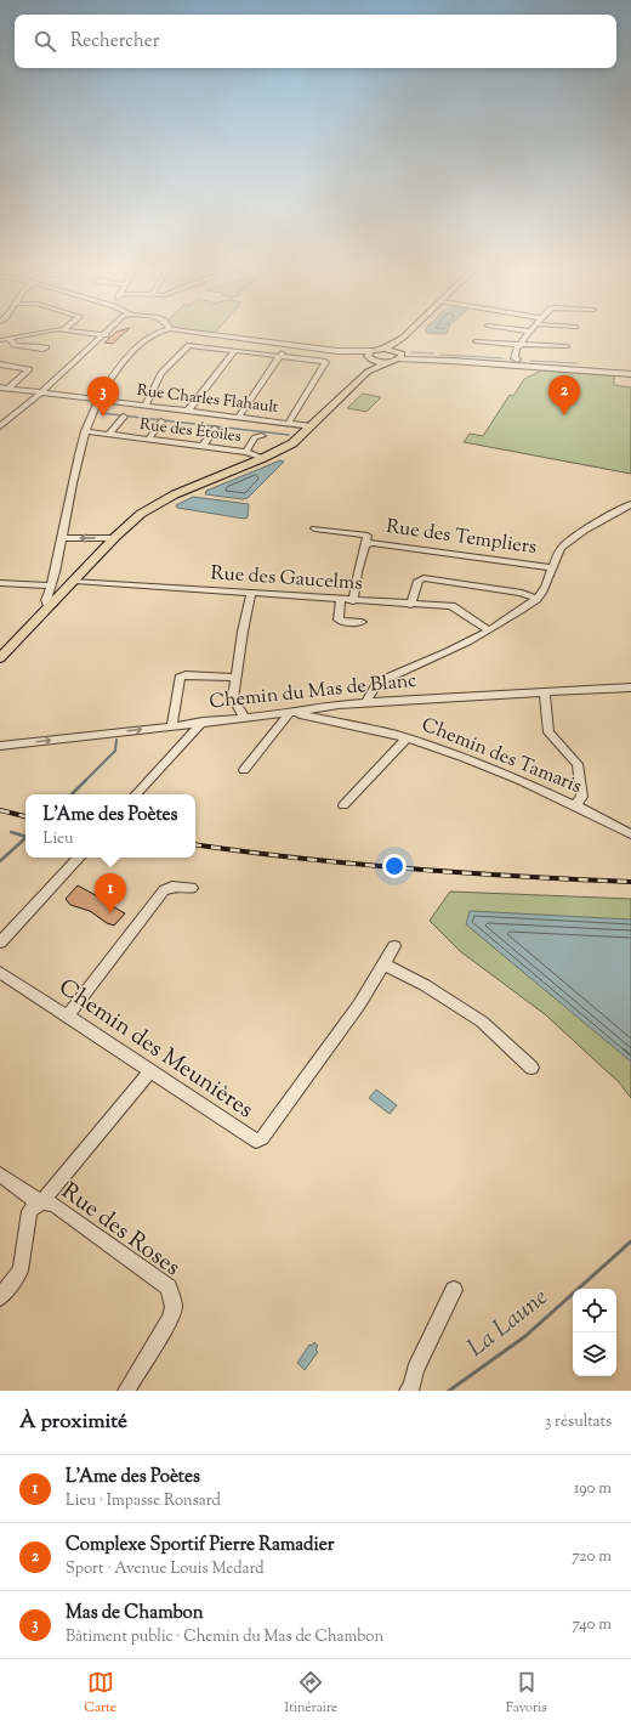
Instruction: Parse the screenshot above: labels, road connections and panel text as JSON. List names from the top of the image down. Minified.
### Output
{"streets":{"street":["Rue Charles Flahault","Rue des Étoiles","Rue des Templiers","Rue des Gaucelms","Chemin du Mas de Blanc","Chemin des Tamaris","Chemin des Meunières","Rue des Roses"]},"crossings":[["Chemin du Mas de Blanc","Chemin des Tamaris"]],"water":["La Laune"],"page":{"search":"Rechercher","pins":["2","3","1"],"popup":["L’Ame des Poètes","Lieu"],"heading":["À proximité","3 résultats"],"list":[{"mark":"1","name":"L’Ame des Poètes","note":"Lieu · Impasse Ronsard","value":"190 m"},{"mark":"2","name":"Complexe Sportif Pierre Ramadier","note":"Sport · Avenue Louis Medard","value":"720 m"},{"mark":"3","name":"Mas de Chambon","note":"Bâtiment public · Chemin du Mas de Chambon","value":"740 m"}],"nav":["Carte","Itinéraire","Favoris"]}}
